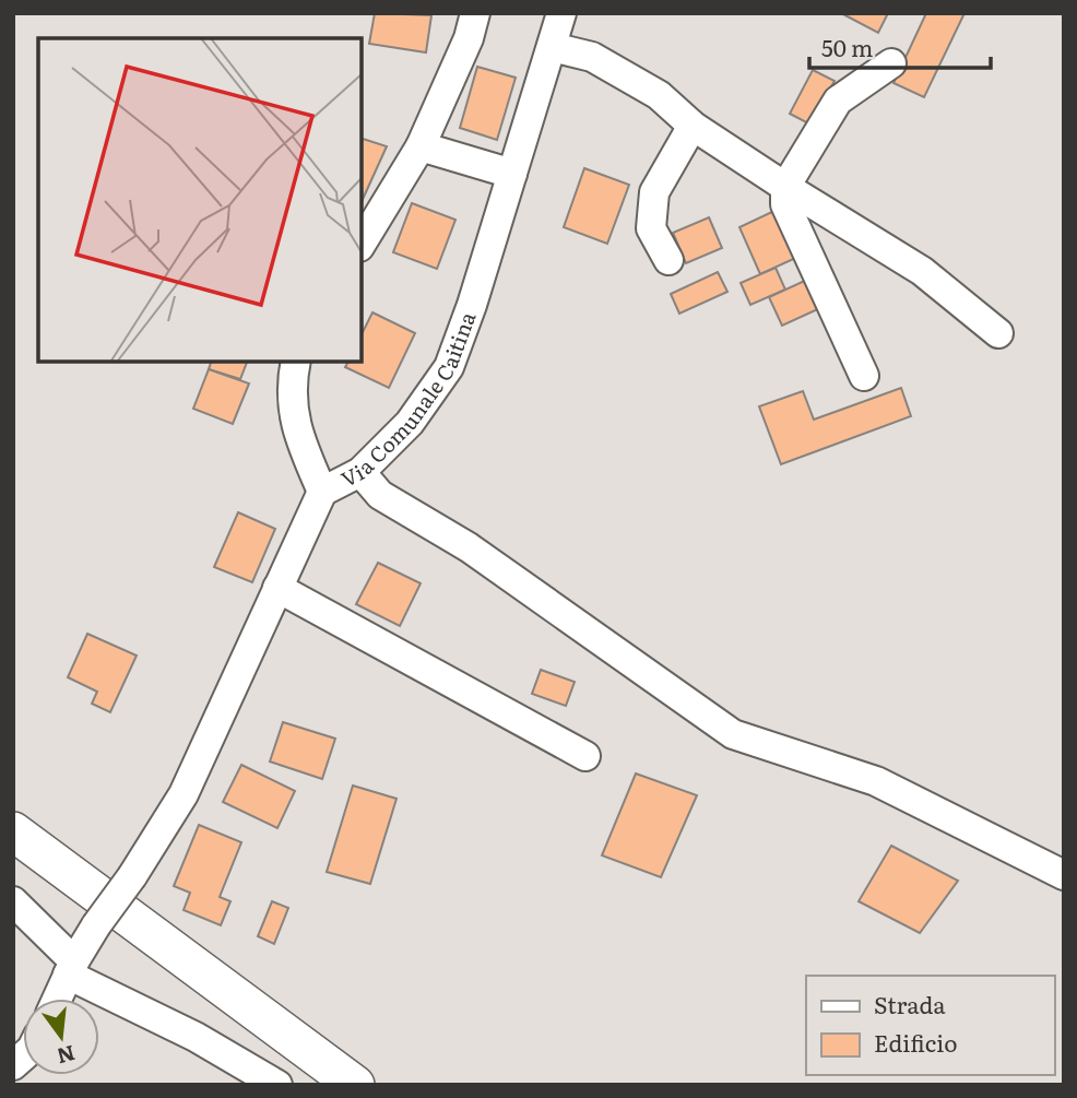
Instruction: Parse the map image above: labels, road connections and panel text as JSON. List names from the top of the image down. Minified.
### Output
{"streets":{"street":["Via Comunale Caitina"]},"legend":["Strada","Edificio"],"scale_bar":"50 m","north":"bottom"}
